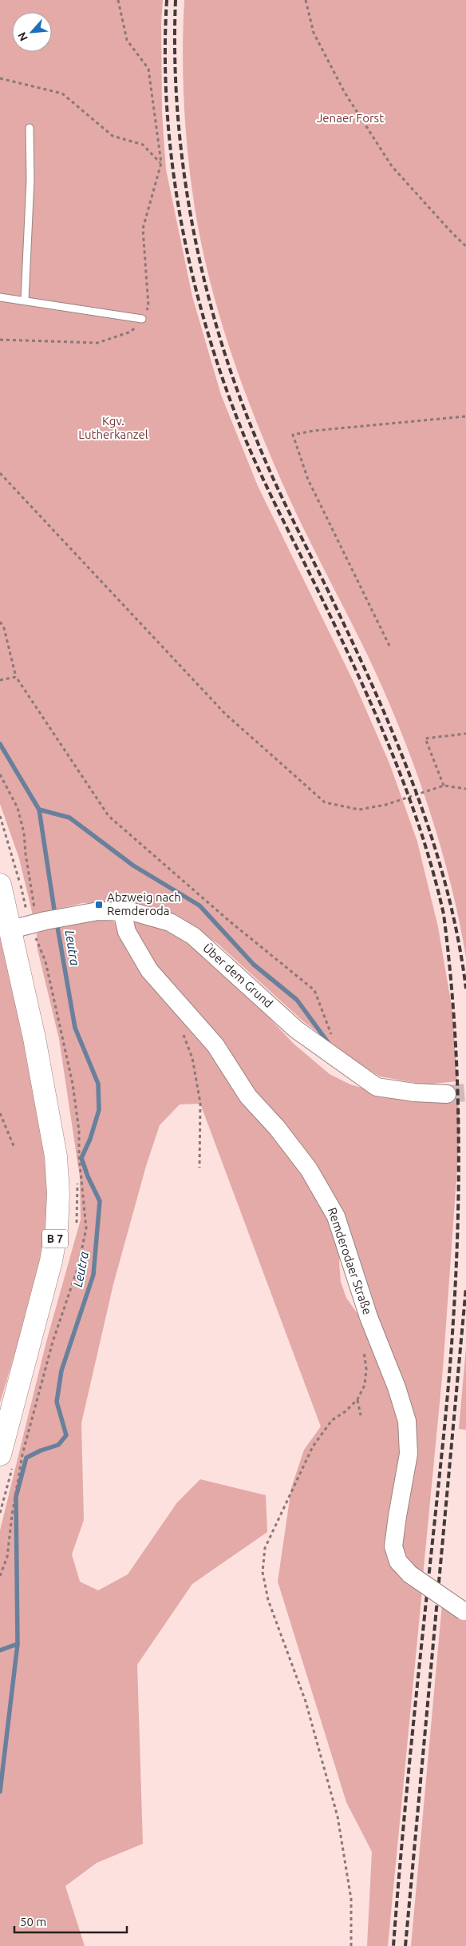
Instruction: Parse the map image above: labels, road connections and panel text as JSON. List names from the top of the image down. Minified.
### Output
{"streets":{"main road":["B 7"],"street":["Über dem Grund","Remderodaer Straße"]},"crossings":[["Über dem Grund","B 7"],["Über dem Grund","Remderodaer Straße"]],"water":["Leutra"],"parks":["Jenaer Forst","Kgv. Lutherkanzel"],"places":{"transit":["Abzweig nach Remderoda"]},"scale_bar":"50 m","north":"bottom left"}
